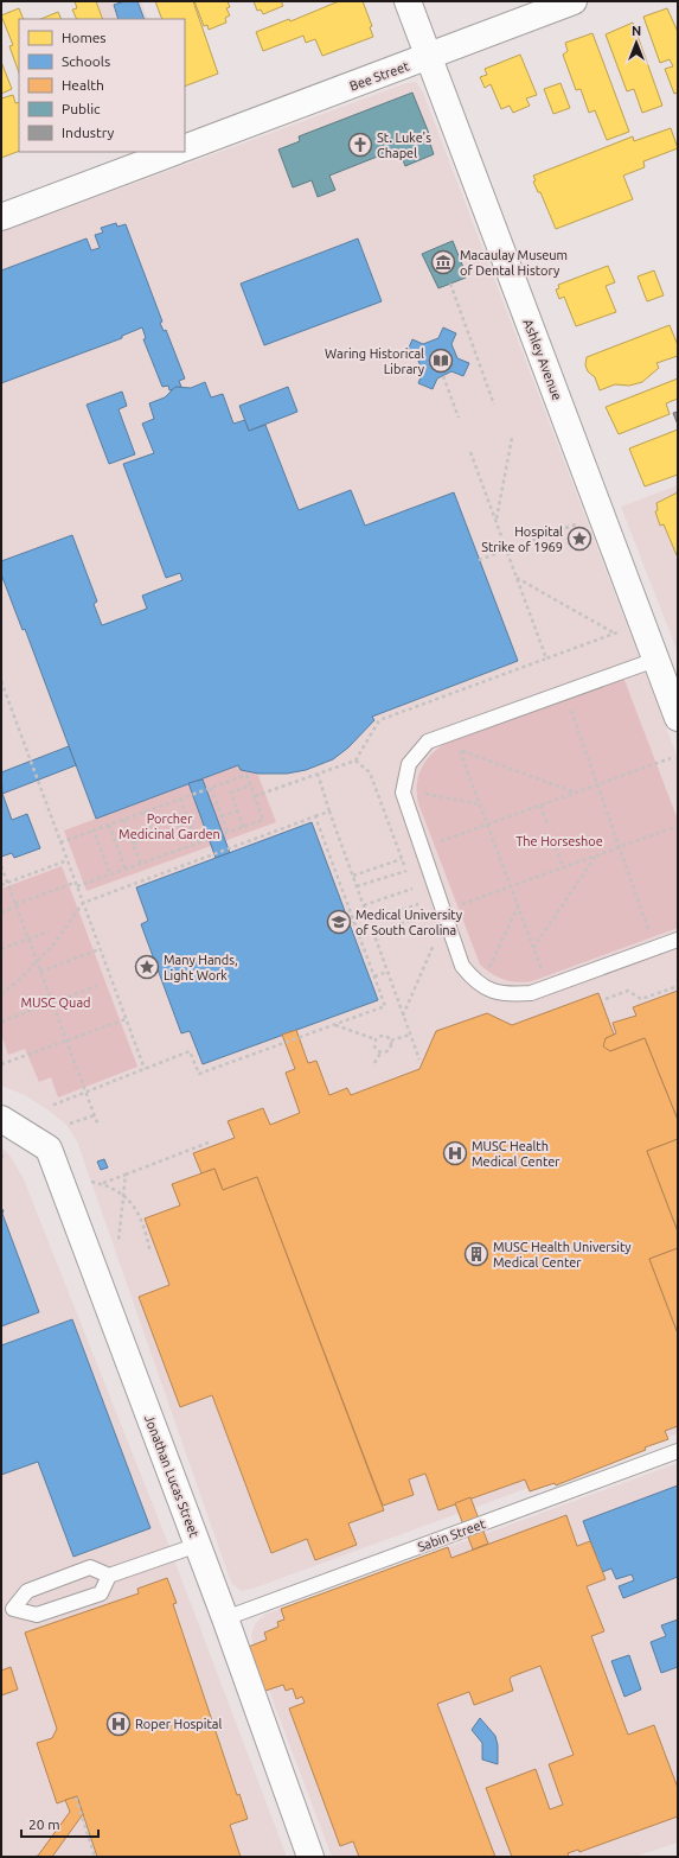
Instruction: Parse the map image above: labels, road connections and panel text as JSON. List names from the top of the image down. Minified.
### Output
{"streets":{"street":["Bee Street","Ashley Avenue","Jonathan Lucas Street"],"lane":["Sabin Street"]},"crossings":[["Bee Street","Ashley Avenue"],["Jonathan Lucas Street","Sabin Street"]],"parks":["Porcher Medicinal Garden","The Horseshoe","MUSC Quad"],"places":{"church":["St. Luke's Chapel"],"museum":["Macaulay Museum of Dental History"],"library":["Waring Historical Library"],"place":["Hospital Strike of 1969","Many Hands, Light Work"],"school or university":["Medical University of South Carolina"],"hospital":["MUSC Health Medical Center","Roper Hospital"],"building":["MUSC Health University Medical Center"]},"legend":["Homes","Schools","Health","Public","Industry"],"scale_bar":"20 m","north":"top"}
